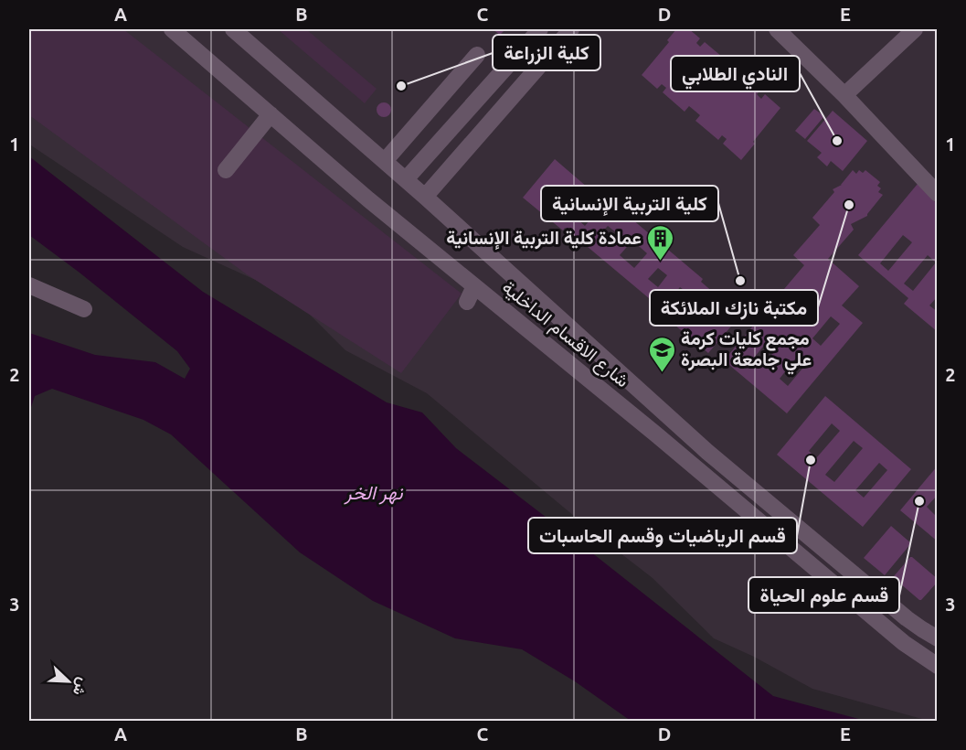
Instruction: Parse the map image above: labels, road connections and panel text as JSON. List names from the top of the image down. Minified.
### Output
{"streets":{"street":["شارع الاقسام الداخلية"]},"water":["نهر الخر"],"places":{"other":["كلية الزراعة","النادي الطلابي","مكتبة نازك الملائكة","كلية التربية الإنسانية","قسم الرياضيات وقسم الحاسبات","قسم علوم الحياة"],"building":["عمادة كلية التربية الإنسانية"],"school or university":["مجمع كليات كرمة علي جامعة البصرة"]},"north":"bottom right","grid":{"columns":["A","B","C","D","E"],"rows":["1","2","3"]}}
